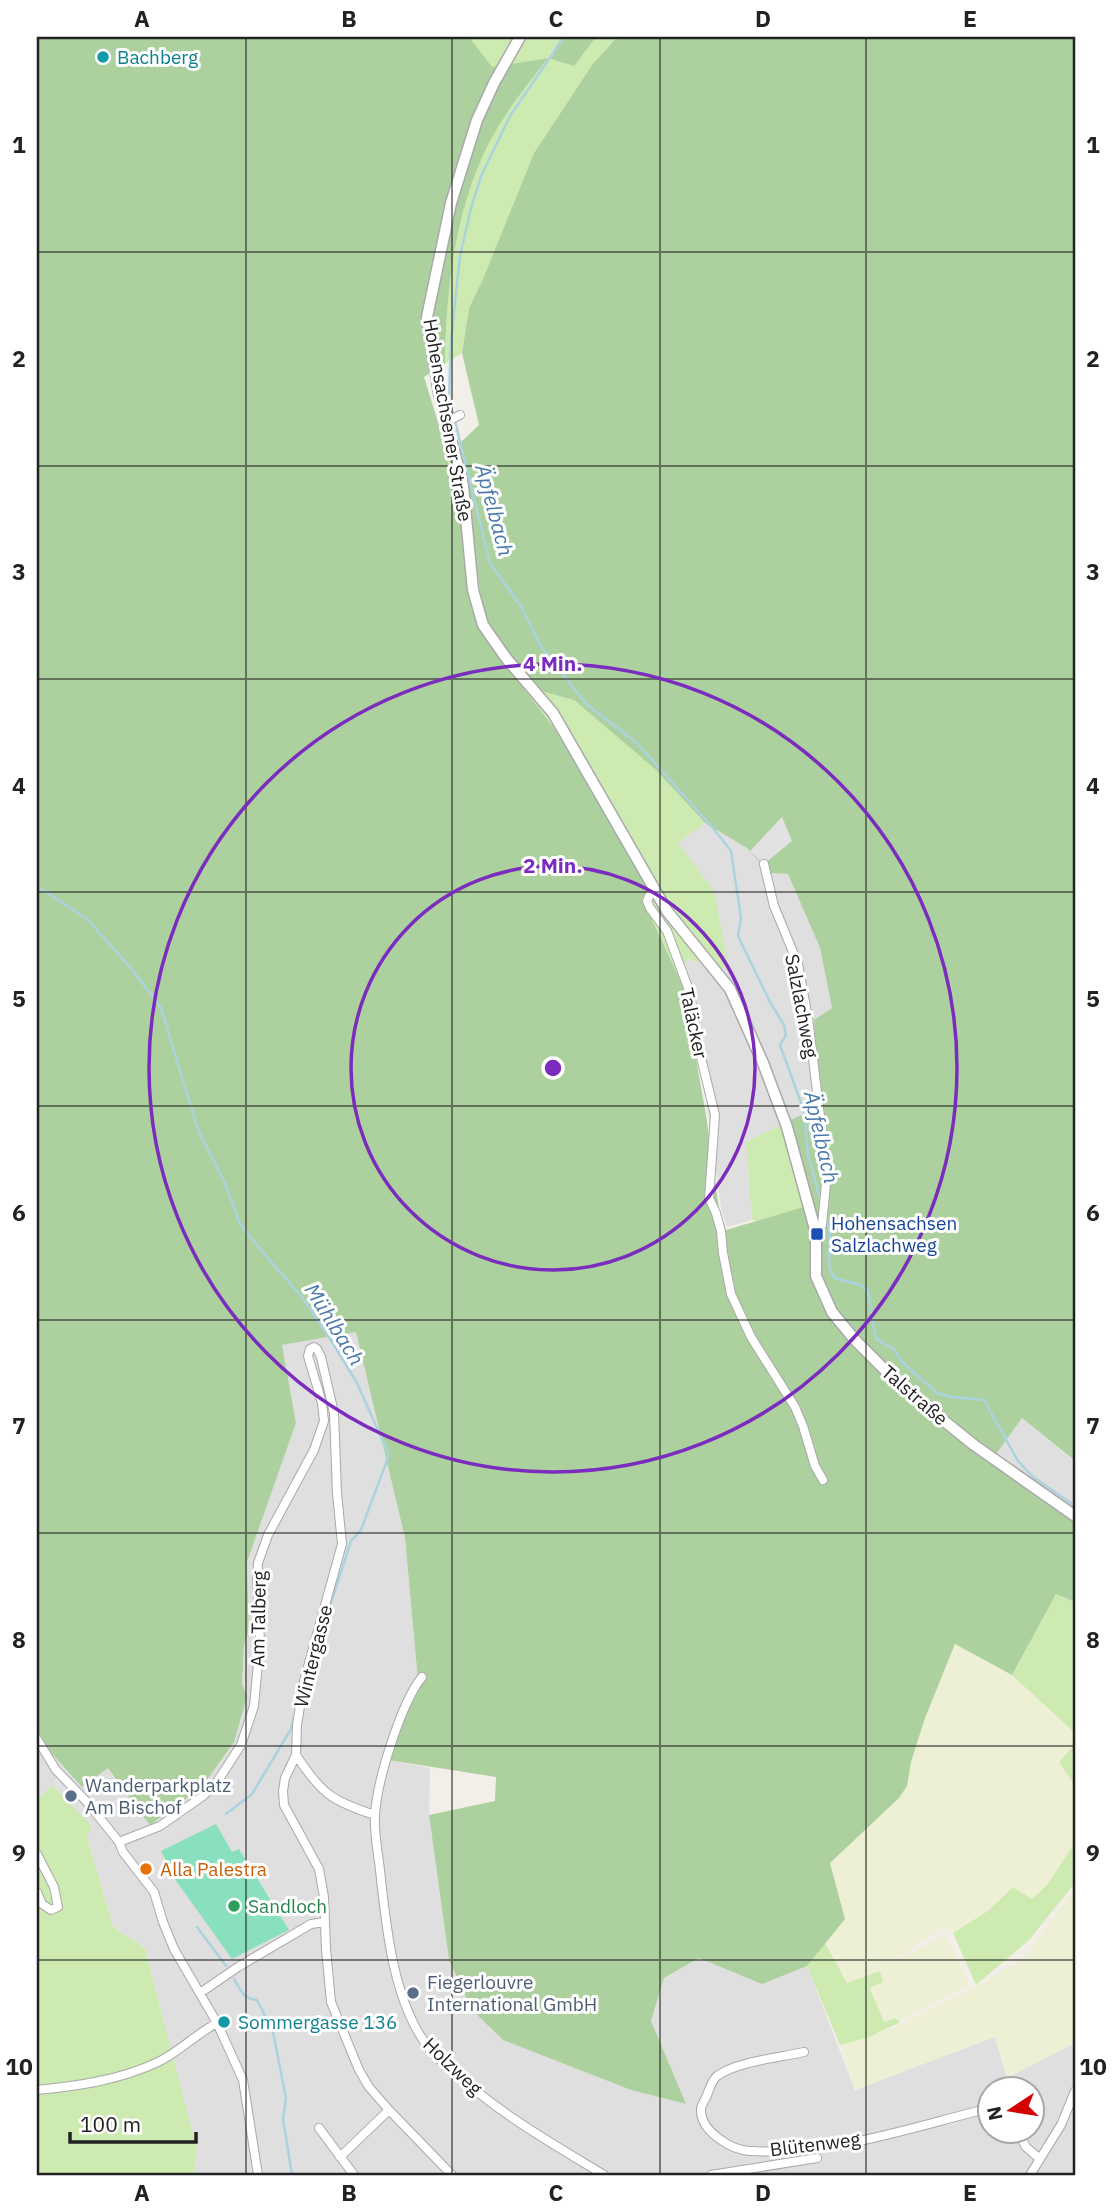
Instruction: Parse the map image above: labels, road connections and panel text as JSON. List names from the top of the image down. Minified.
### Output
{"streets":{"street":["Hohensachsener Straße","Salzlachweg","Taläcker","Talstraße","Am Talberg","Wintergasse","Holzweg","Blütenweg"]},"crossings":[["Hohensachsener Straße","Taläcker"],["Salzlachweg","Taläcker"],["Salzlachweg","Talstraße"],["Taläcker","Talstraße"],["Am Talberg","Wintergasse"]],"water":["Äpfelbach","Mühlbach"],"places":{"other":["Bachberg","Wanderparkplatz Am Bischof","Alla Palestra","Sandloch","Fiegerlouvre International GmbH","Sommergasse 136"],"transit":["Hohensachsen Salzlachweg"]},"scale_bar":"100 m","north":"left","grid":{"columns":["A","B","C","D","E"],"rows":["1","2","3","4","5","6","7","8","9","10"]},"rings":["4 Min.","2 Min."]}
